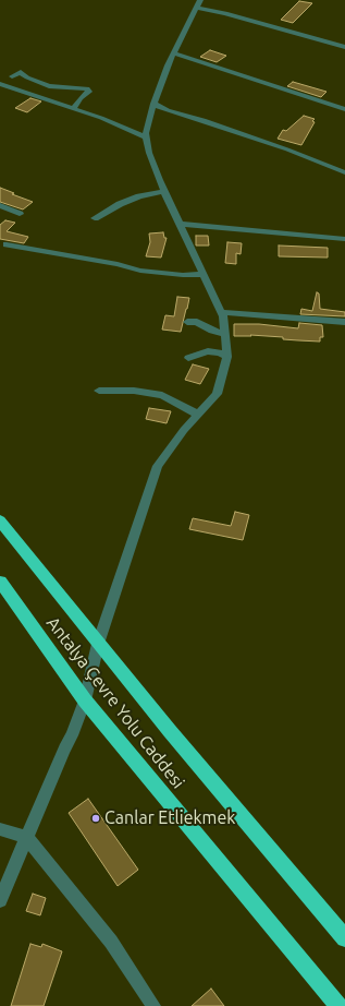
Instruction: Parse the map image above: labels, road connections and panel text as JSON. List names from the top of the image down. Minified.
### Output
{"streets":{"highway":["Antalya Çevre Yolu Caddesi"]},"places":["Canlar Etliekmek"]}
